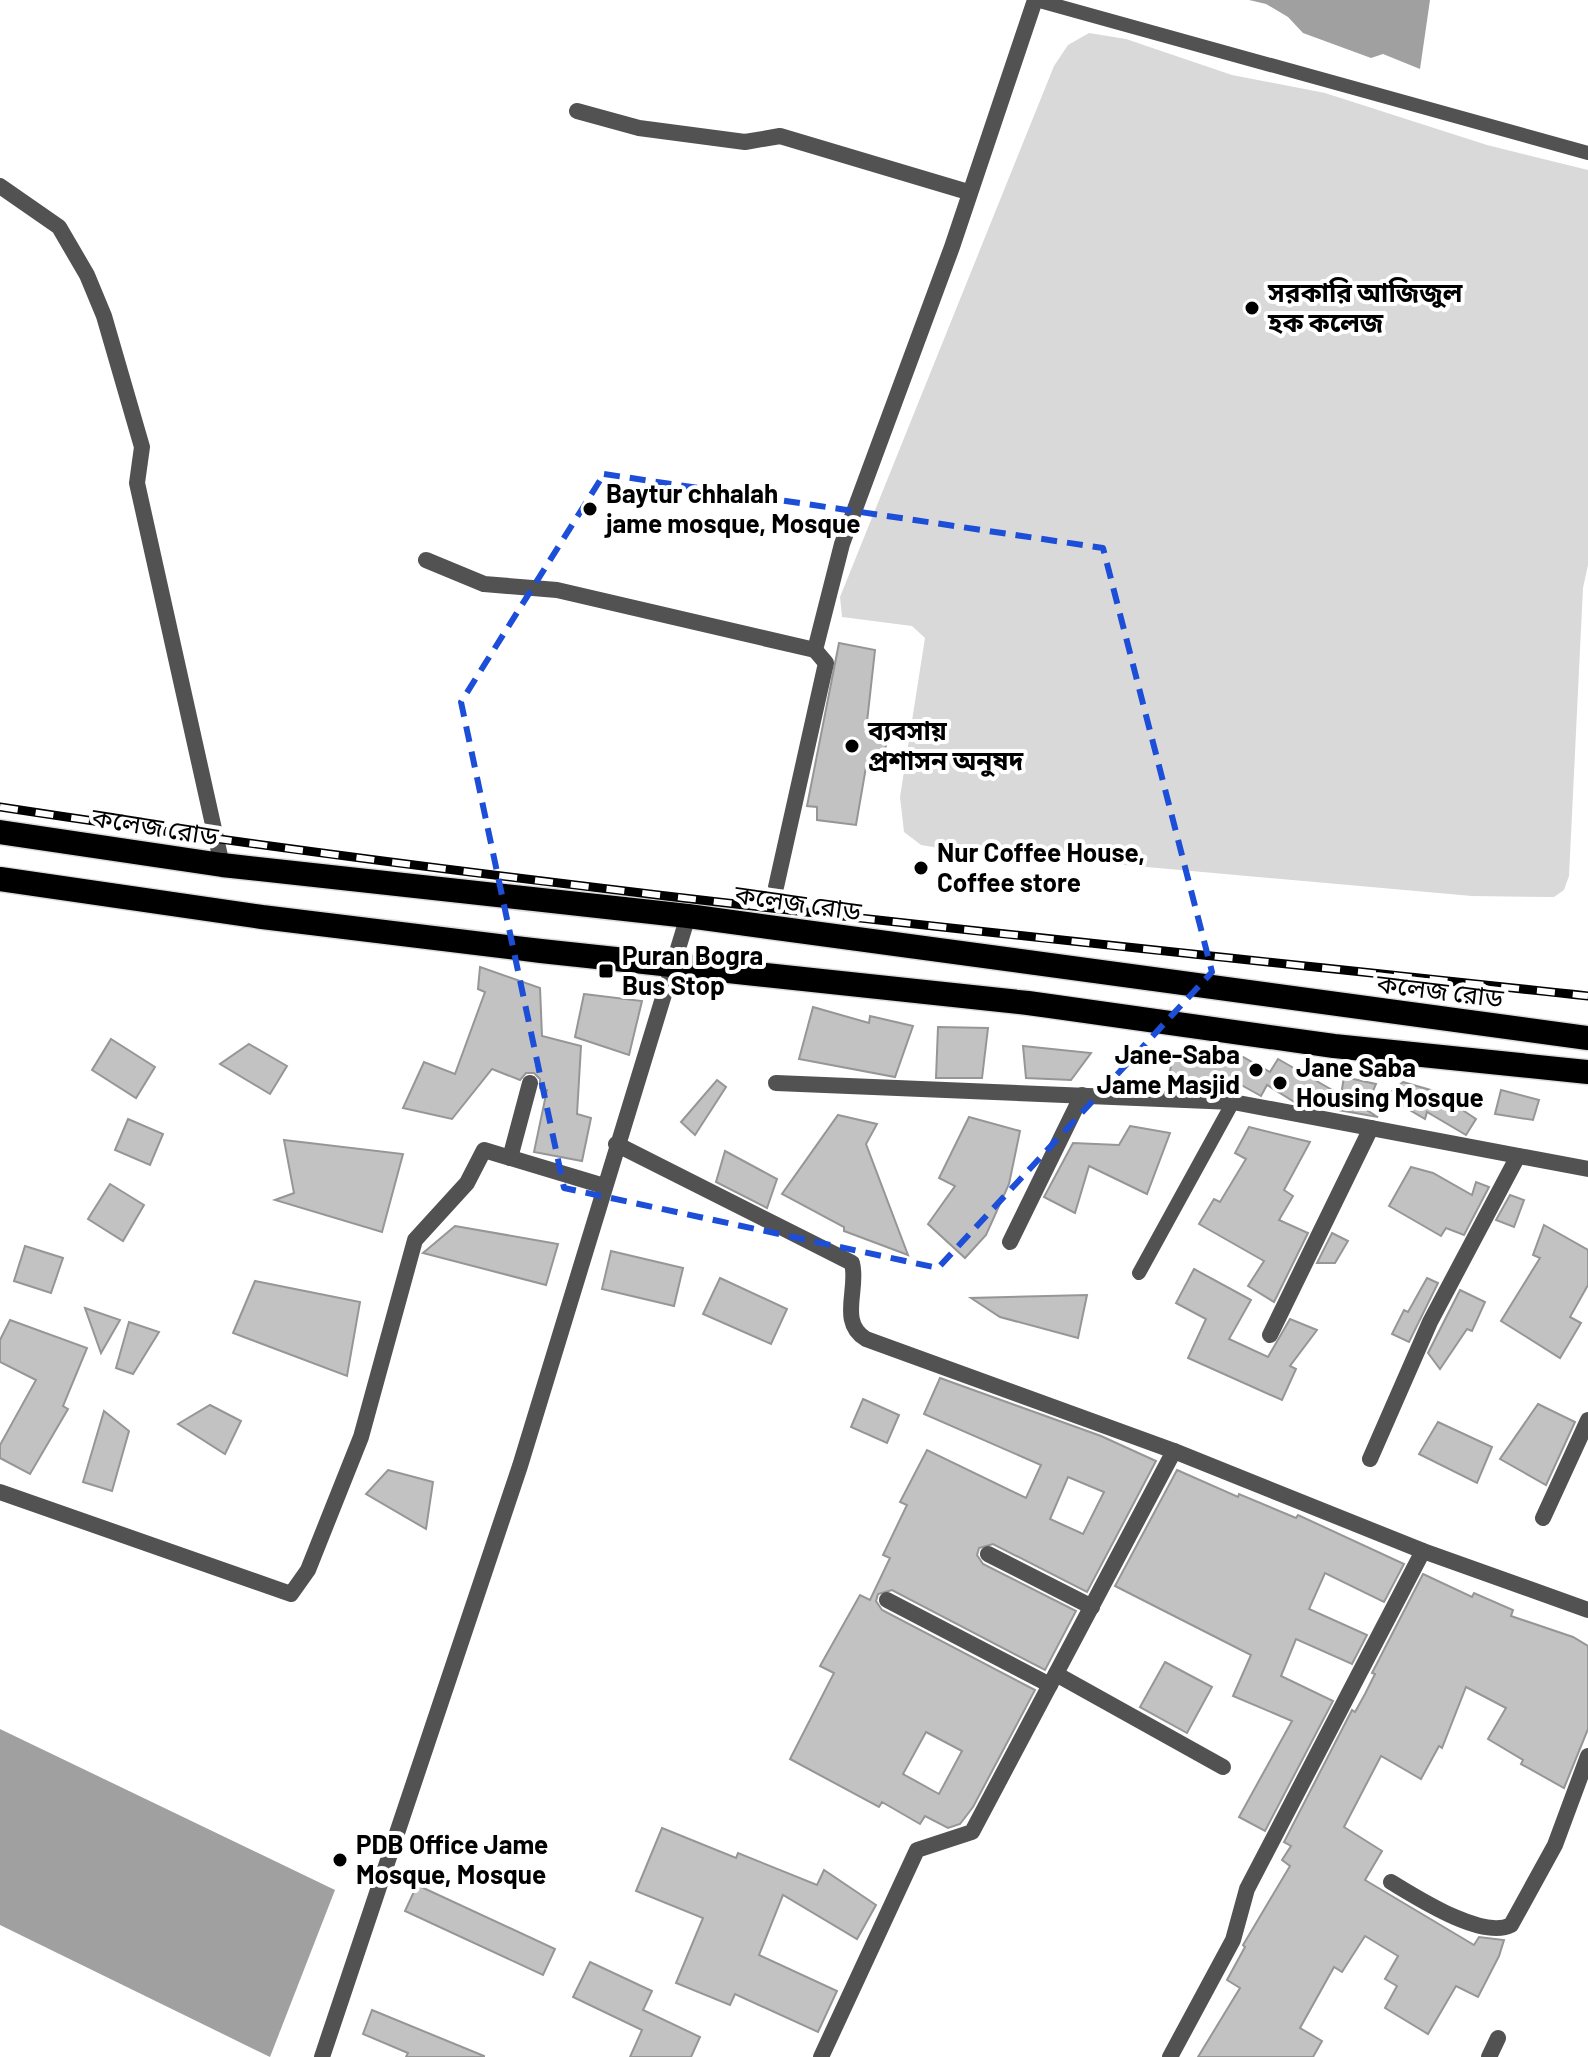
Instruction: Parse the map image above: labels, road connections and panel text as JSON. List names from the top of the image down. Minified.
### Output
{"streets":{"highway":["কলেজ রোড"]},"places":{"other":["সরকারি আজিজুল হক কলেজ","Baytur chhalah jame mosque, Mosque","ব্যবসায় প্রশাসন অনুষদ","Nur Coffee House, Coffee store","Jane-Saba Jame Masjid","Jane Saba Housing Mosque","PDB Office Jame Mosque, Mosque"],"transit":["Puran Bogra Bus Stop"]}}
